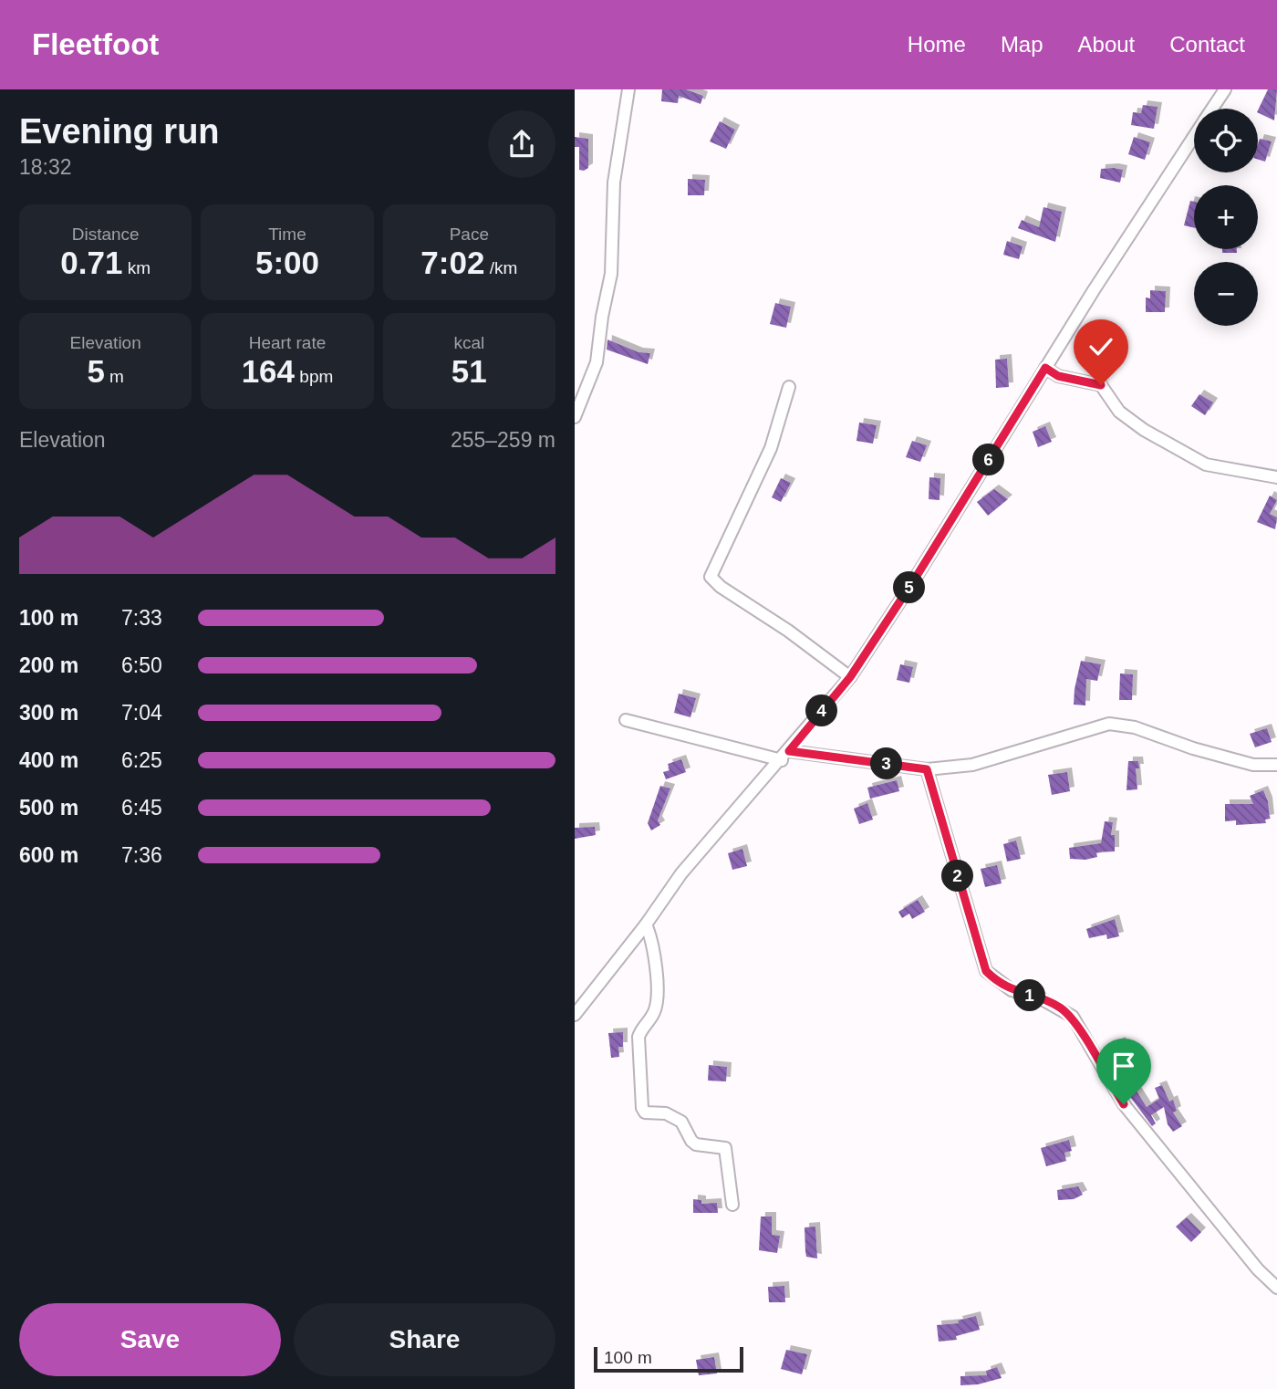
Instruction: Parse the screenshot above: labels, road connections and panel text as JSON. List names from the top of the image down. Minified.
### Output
{"scale_bar":"100 m","page":{"header":"Fleetfoot","nav":["Home","Map","About","Contact"],"heading":["Evening run","18:32"],"map_buttons":["+","−"],"stats":[["Distance","0.71 km"],["Time","5:00"],["Pace","7:02 /km"],["Elevation","5 m"],["Heart rate","164 bpm"],["kcal","51"]],"chart":["Elevation","255–259 m"],"pins":["6","5","4","3","2","1"],"list":[{"name":"100 m","note":"7:33"},{"name":"200 m","note":"6:50"},{"name":"300 m","note":"7:04"},{"name":"400 m","note":"6:25"},{"name":"500 m","note":"6:45"},{"name":"600 m","note":"7:36"}],"buttons":["Save","Share"],"scale":"100 m"}}
